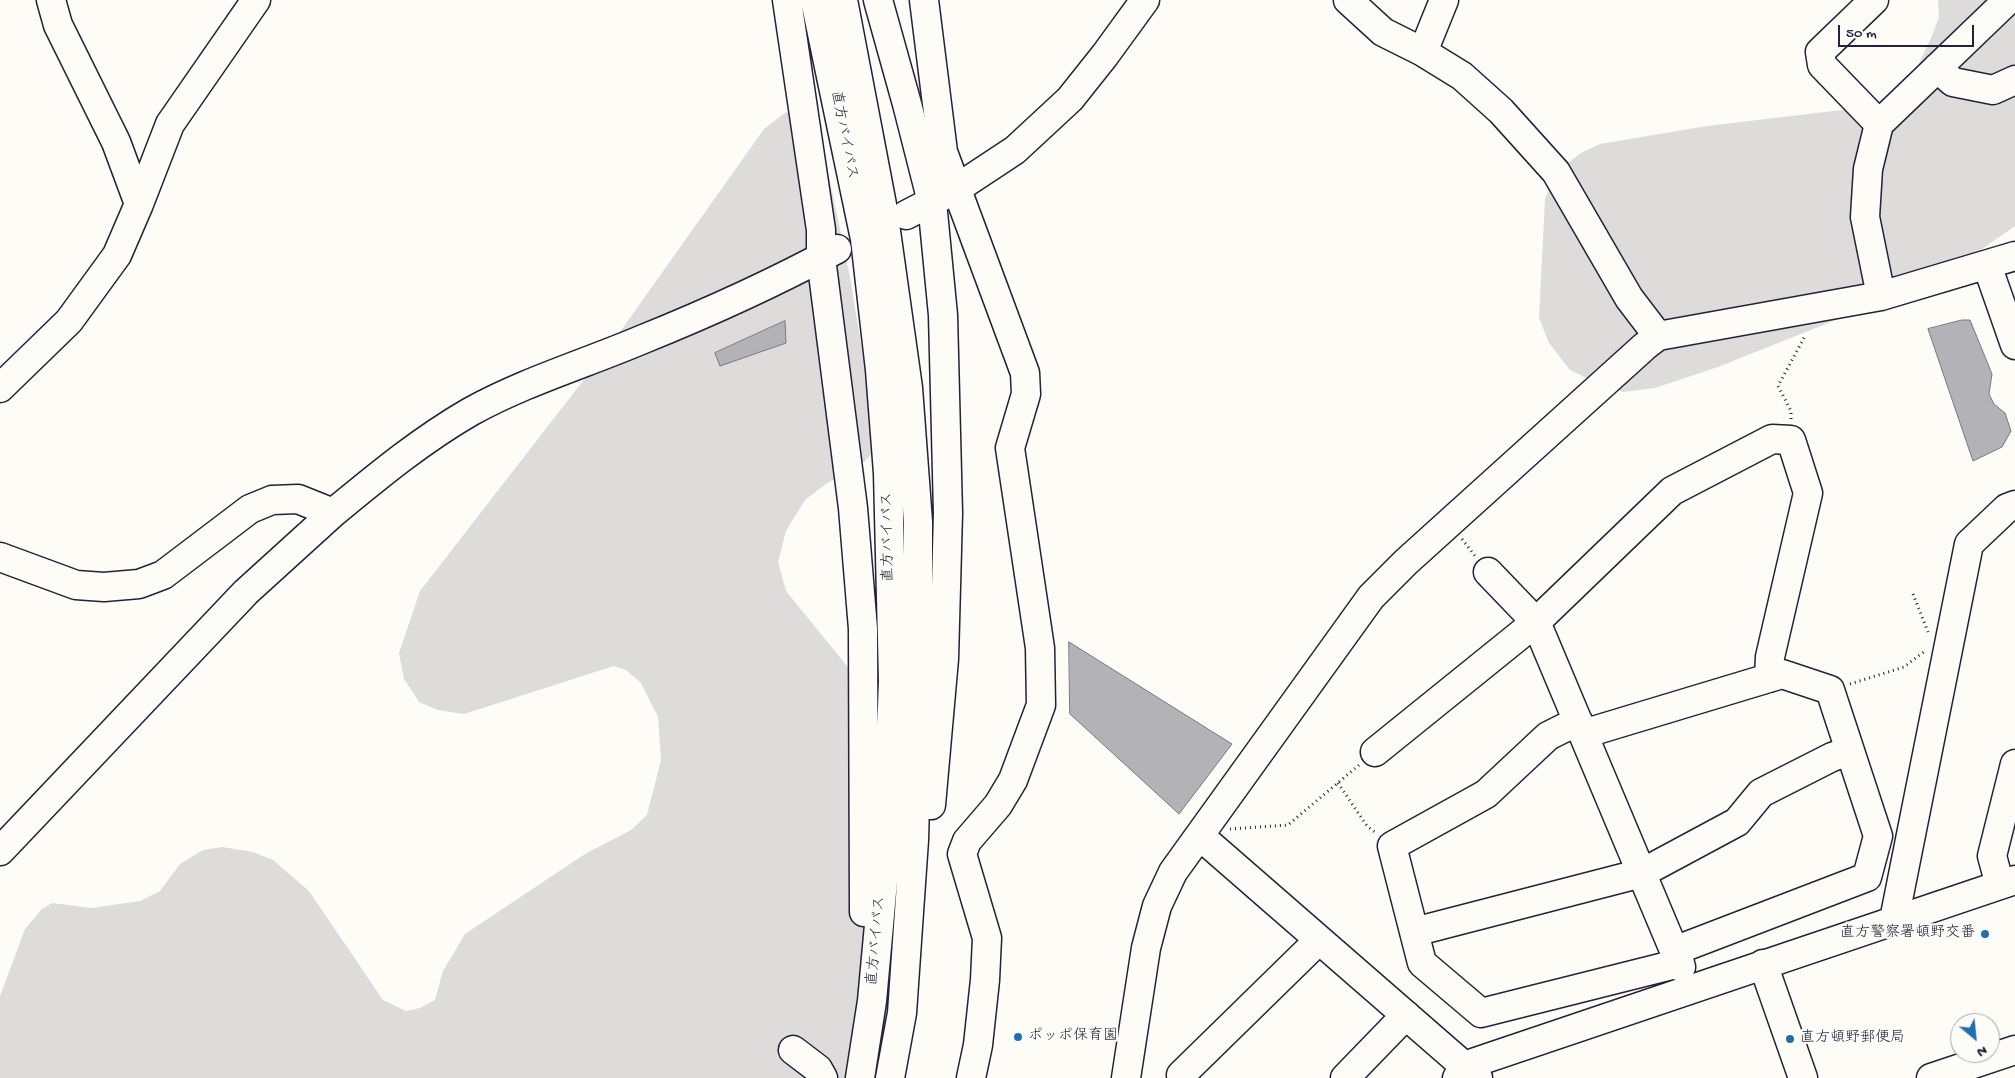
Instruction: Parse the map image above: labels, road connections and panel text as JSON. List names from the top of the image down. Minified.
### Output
{"streets":{"main road":["直方バイパス"]},"places":["直方警察署頓野交番","ポッポ保育園","直方頓野郵便局"],"scale_bar":"50 m","north":"bottom right"}
